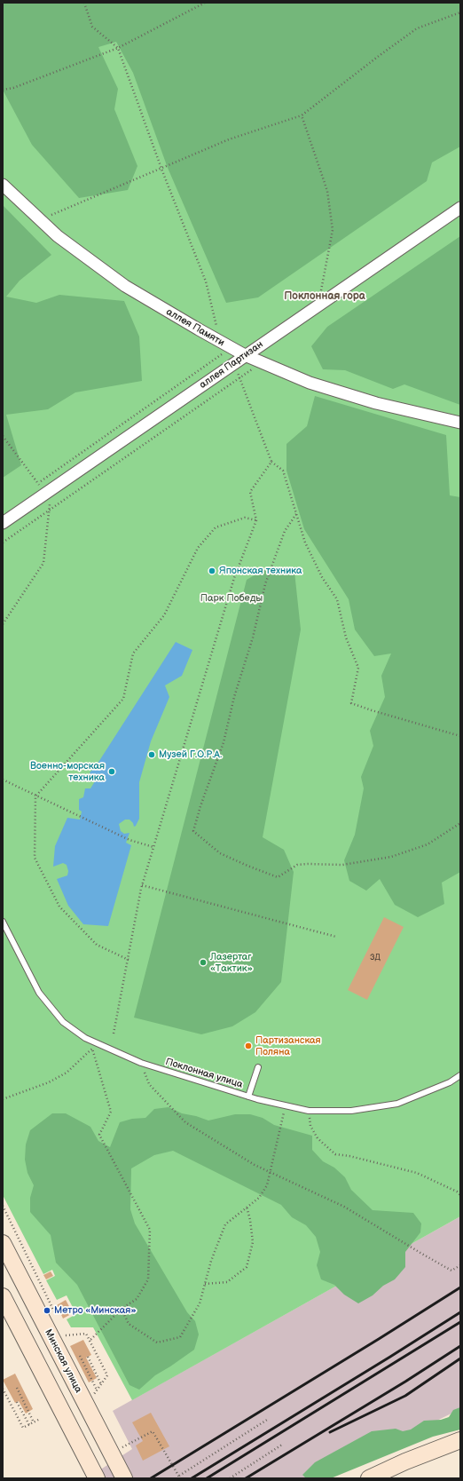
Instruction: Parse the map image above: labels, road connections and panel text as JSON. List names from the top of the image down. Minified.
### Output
{"streets":{"main road":["Минская улица"],"street":["аллея Памяти","аллея Партизан"],"lane":["Поклонная улица"]},"crossings":[["аллея Памяти","аллея Партизан"]],"districts":["Поклонная гора"],"parks":["Парк Победы"],"places":["Японская техника","Музей Г.О.Р.А.","Военно-морская техника","Лазертаг «Тактик»","Партизанская Поляна","Метро «Минская»"],"house_numbers":["3Д"]}
